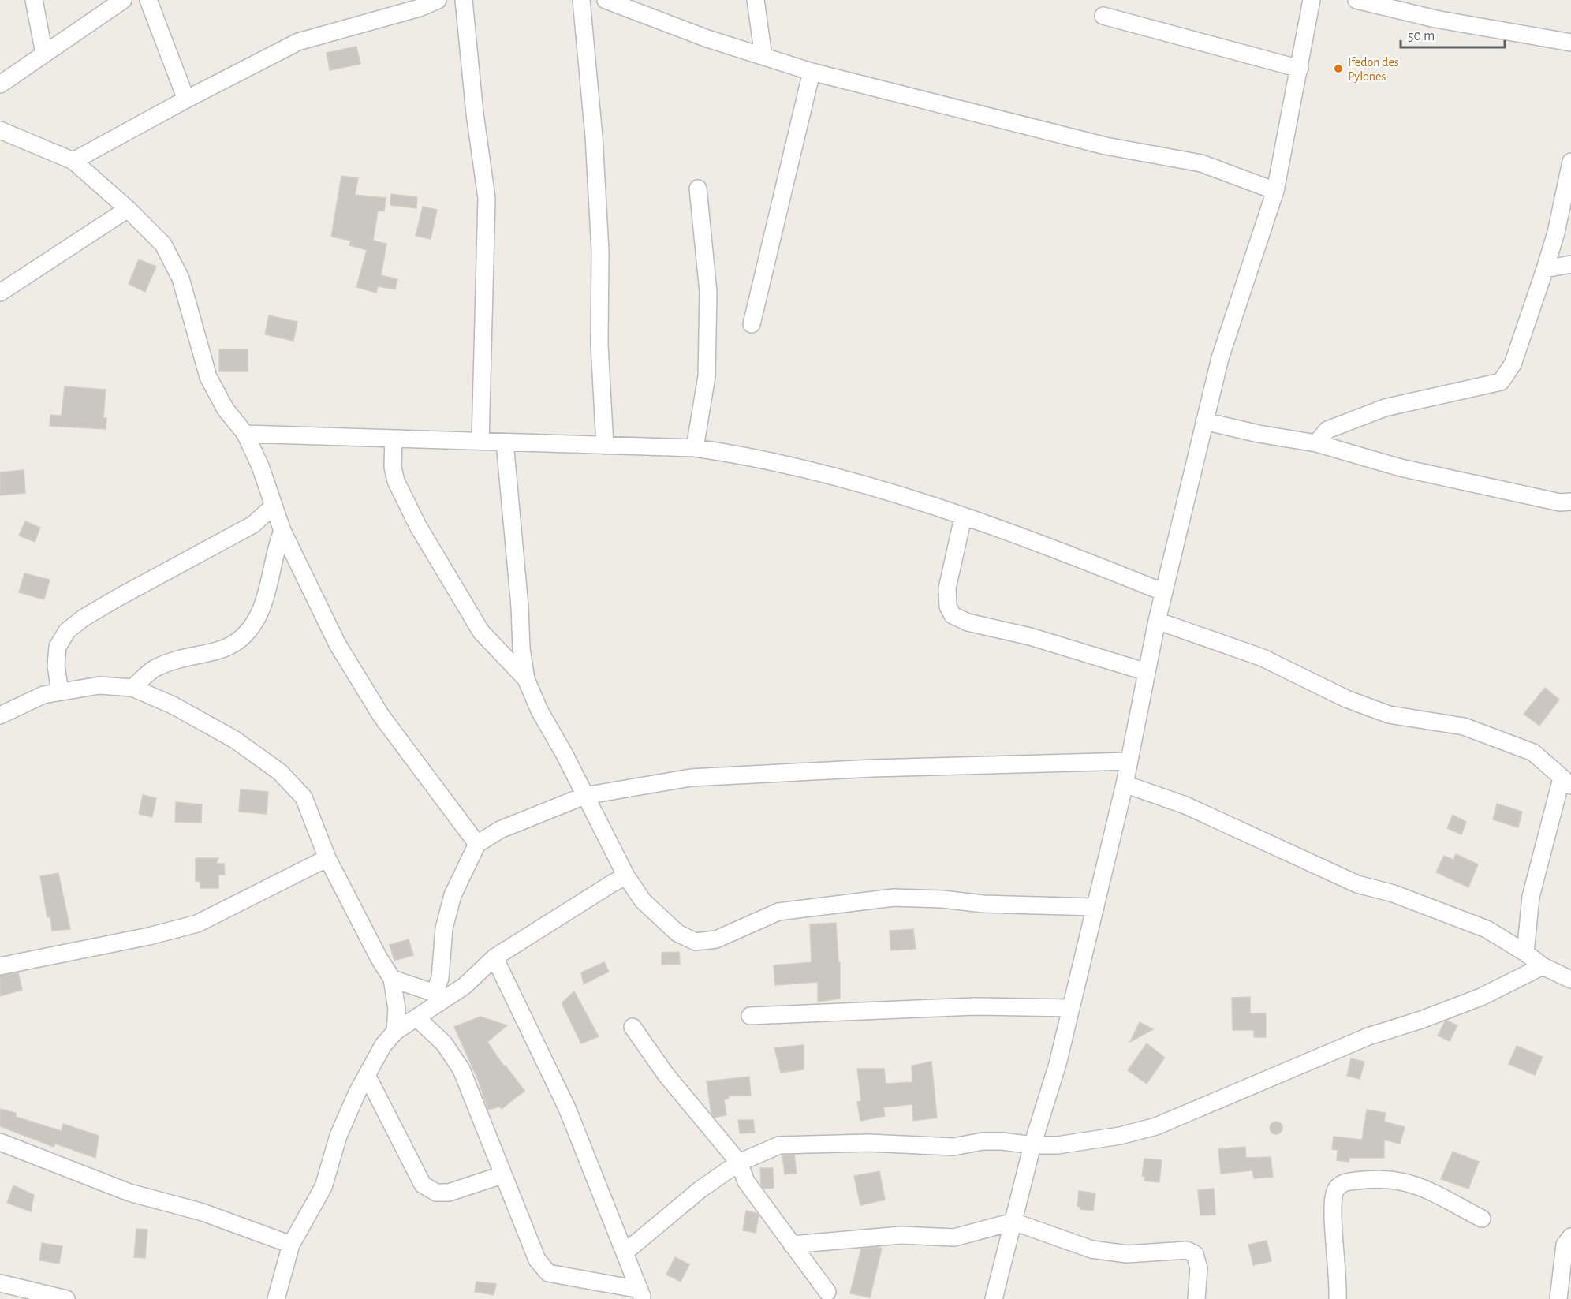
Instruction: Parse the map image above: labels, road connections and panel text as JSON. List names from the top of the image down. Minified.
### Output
{"places":["Ifedon des Pylones"],"scale_bar":"50 m"}
